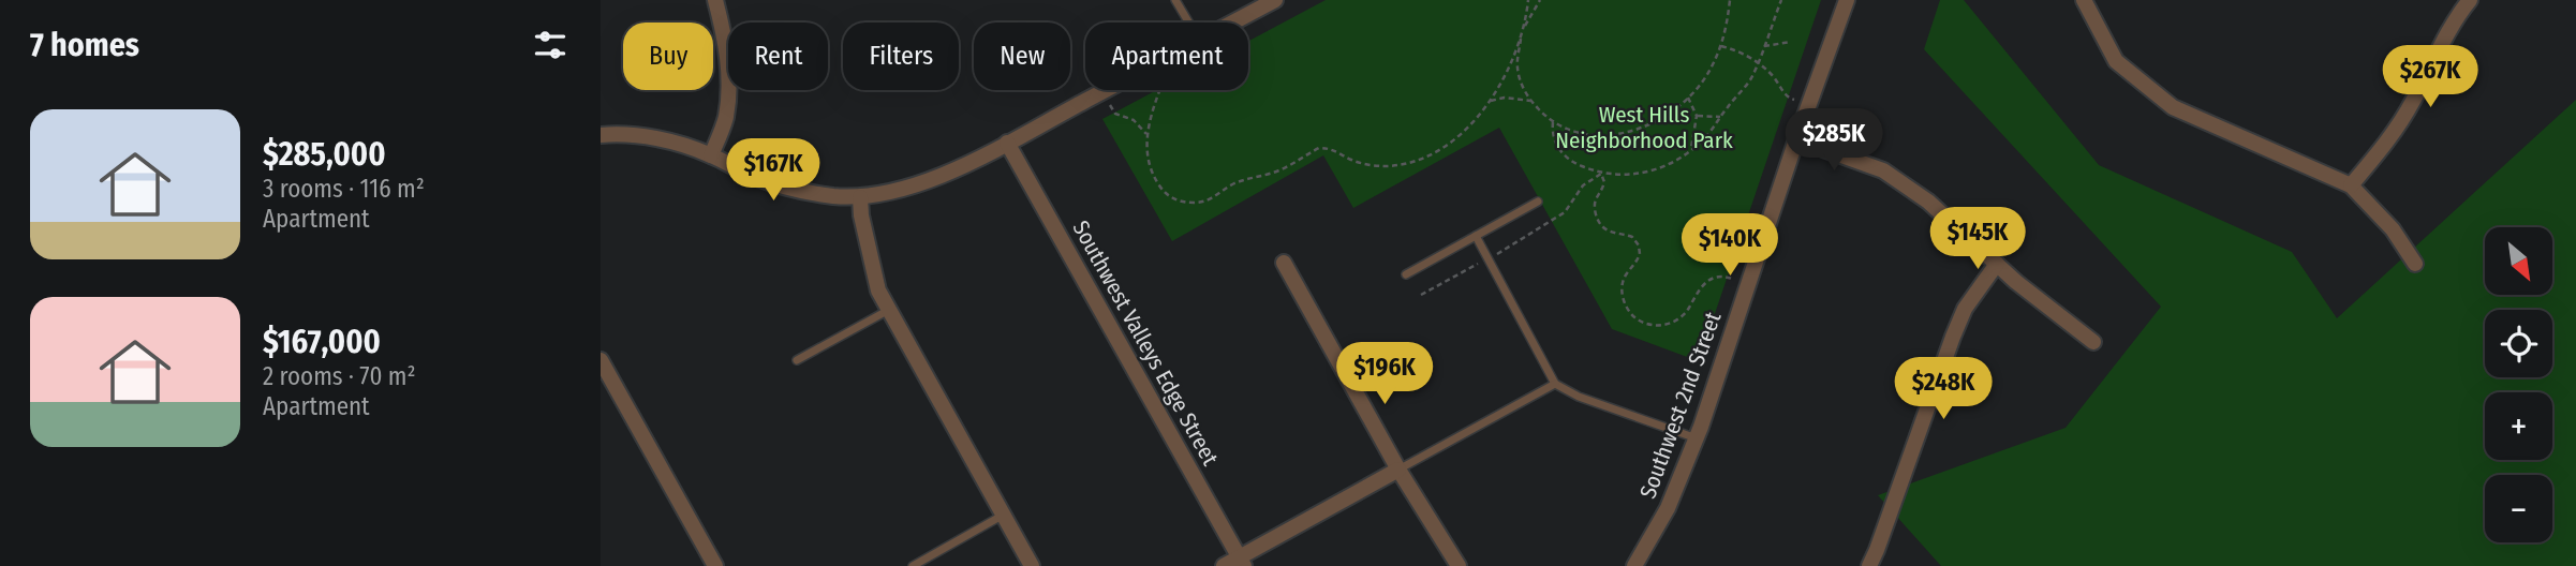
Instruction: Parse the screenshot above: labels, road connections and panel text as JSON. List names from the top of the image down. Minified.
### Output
{"streets":{"street":["Southwest Valleys Edge Street","Southwest 2nd Street"]},"parks":["West Hills Neighborhood Park"],"north":"bottom right","page":{"heading":"7 homes","chip":["Buy","Rent","Filters","New","Apartment"],"price":["$267K","$285K","$167K","$145K","$140K","$196K","$248K"],"list":[{"name":"$285,000","note":"3 rooms · 116 m² · Apartment"},{"name":"$167,000","note":"2 rooms · 70 m² · Apartment"}],"map_buttons":["+","−"]}}
